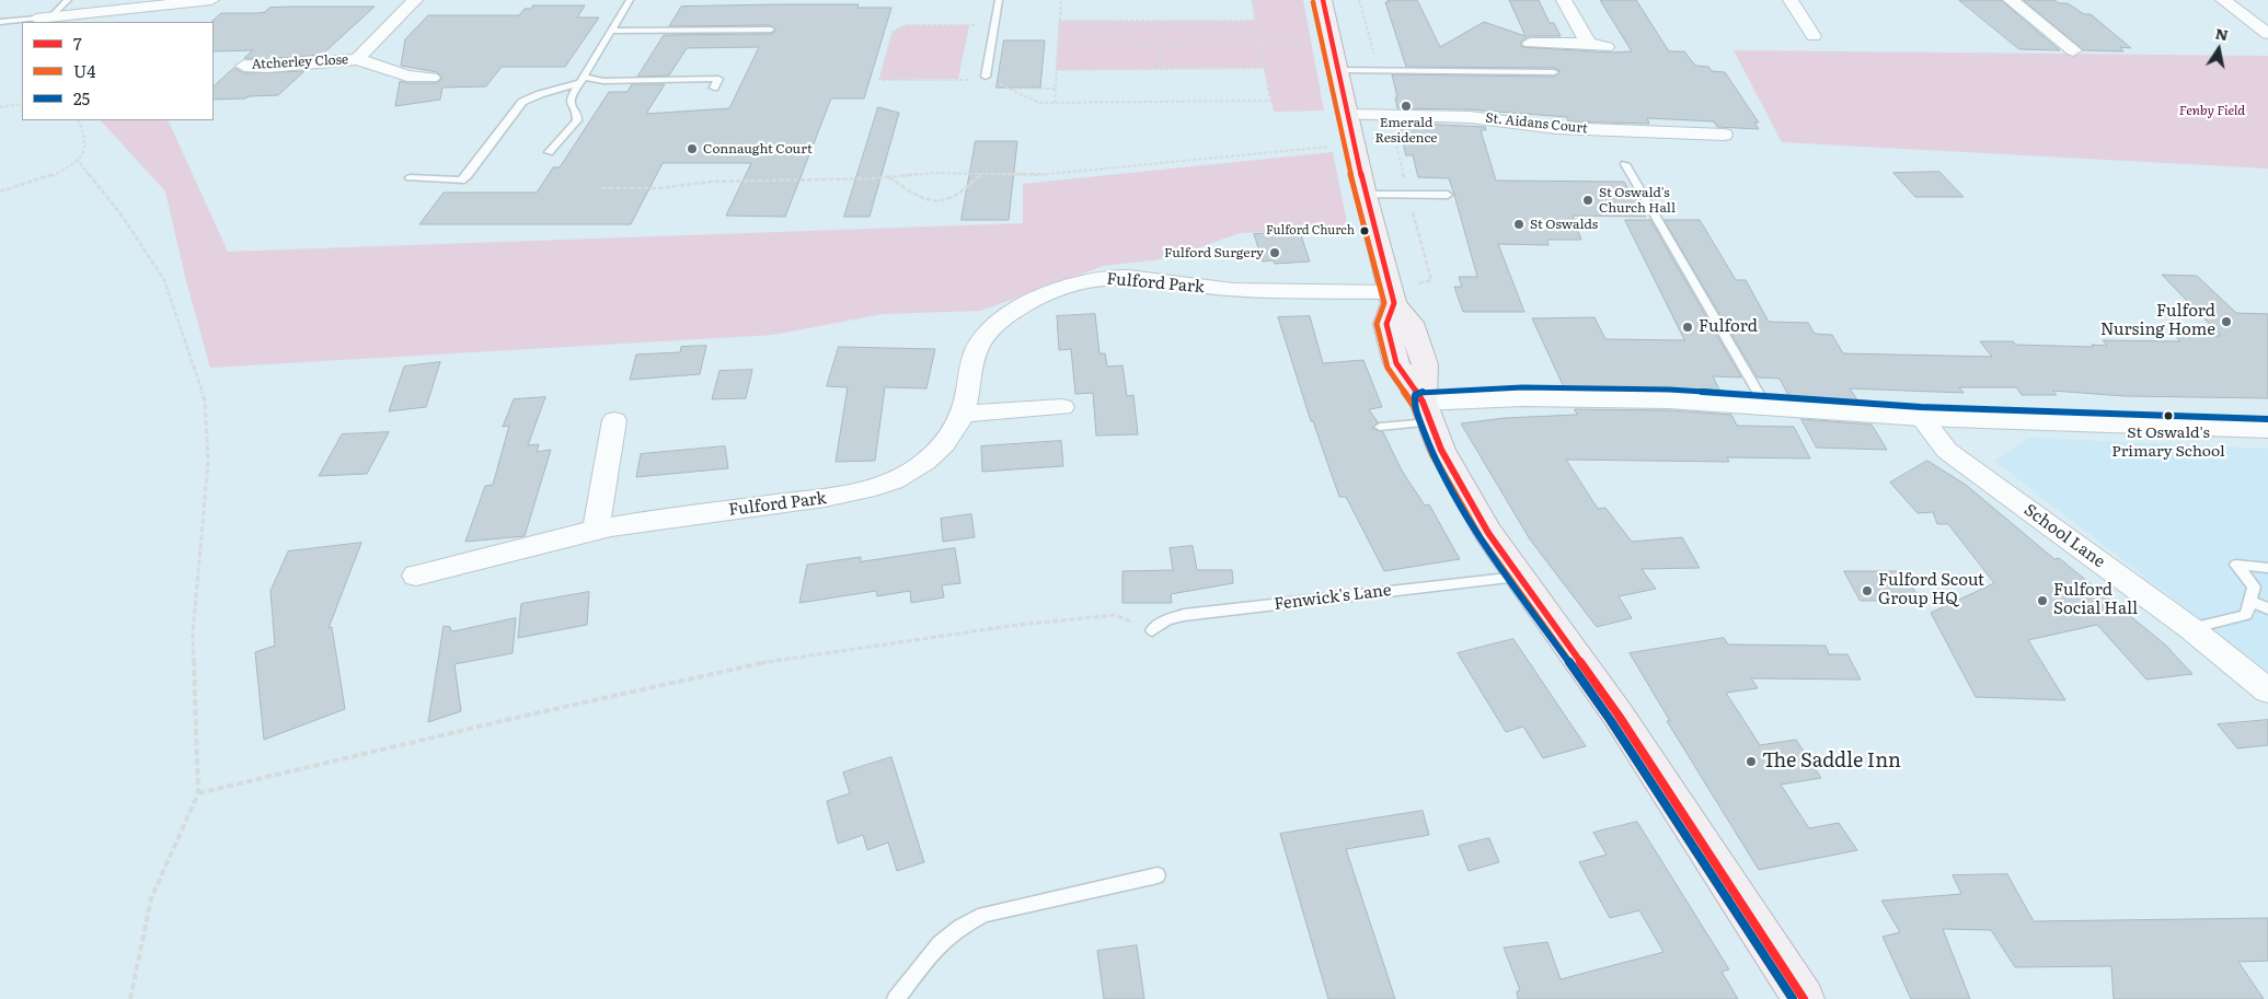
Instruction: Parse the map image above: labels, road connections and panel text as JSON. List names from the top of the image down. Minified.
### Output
{"streets":{"street":["Atcherley Close","St. Aidans Court","Fulford Park","School Lane"],"lane":["Fenwick's Lane"]},"parks":["Fenby Field"],"places":["Emerald Residence","Connaught Court","St Oswald's Church Hall","St Oswalds","Fulford Church","Fulford Surgery","Fulford Nursing Home","Fulford","St Oswald's Primary School","Fulford Scout Group HQ","Fulford Social Hall","The Saddle Inn"],"lines":["transit line 7","transit line U4","transit line 25"],"legend":["7","U4","25"],"north":"top"}
